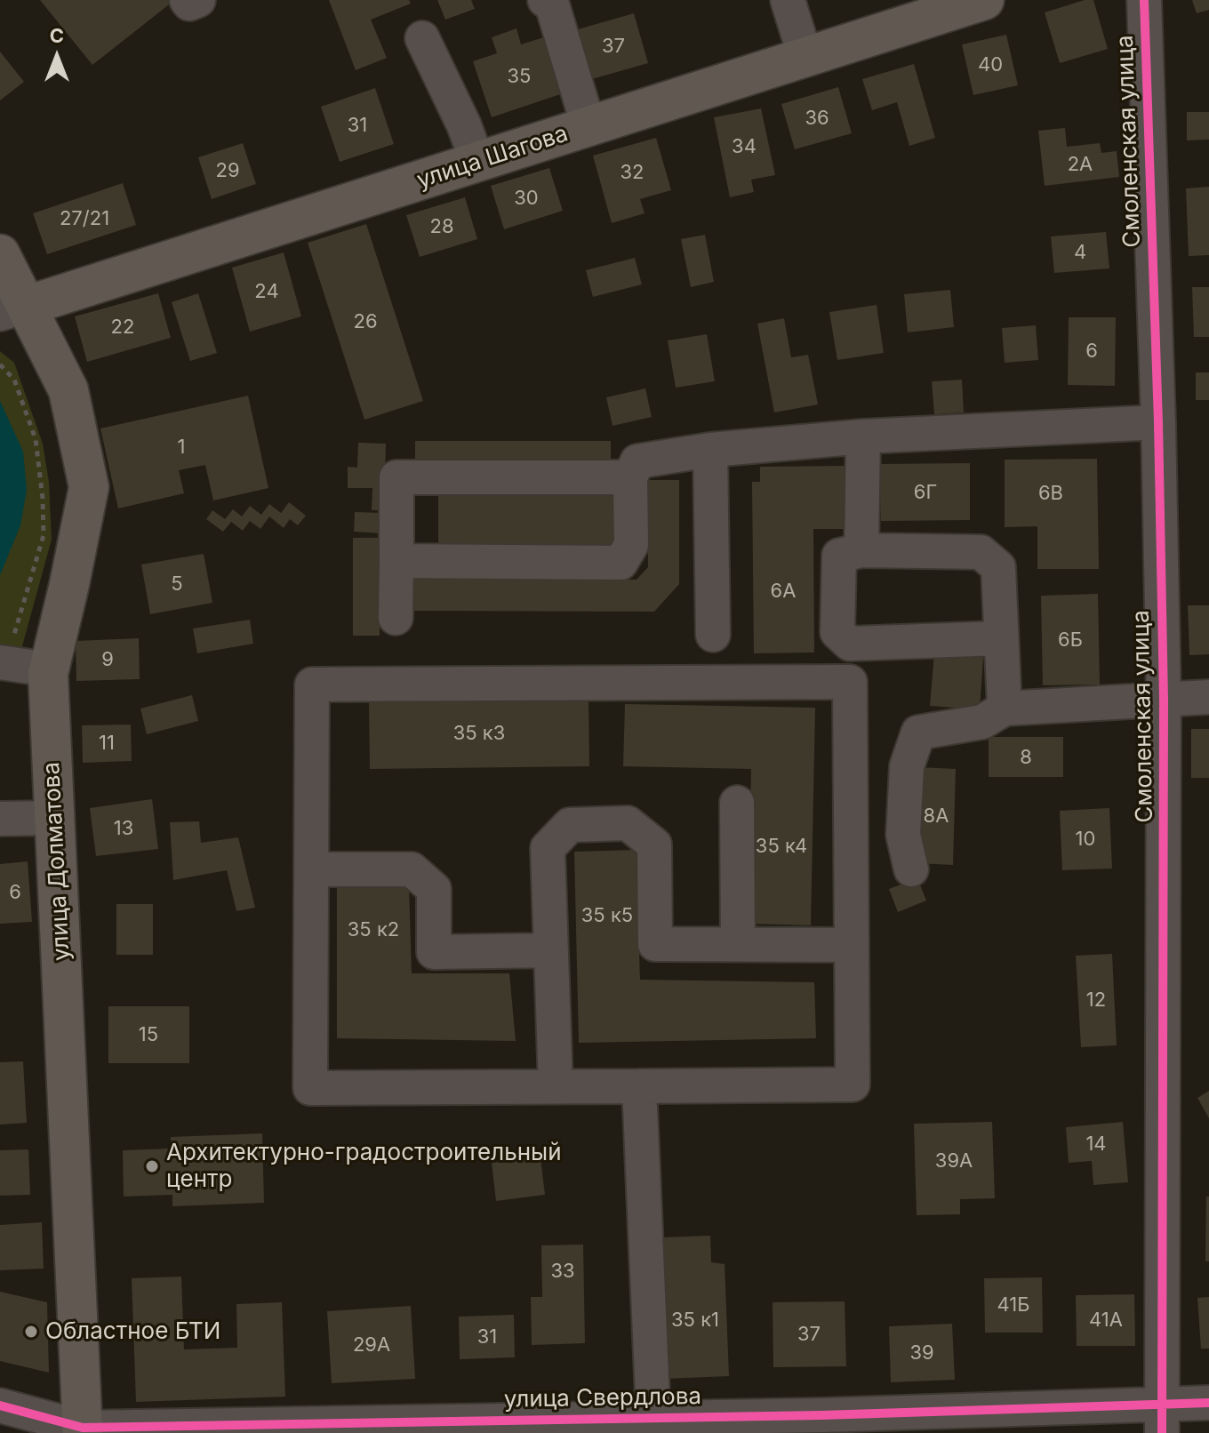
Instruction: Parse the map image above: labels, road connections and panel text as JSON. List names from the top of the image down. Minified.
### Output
{"streets":{"main road":["улица Шагова","улица Долматова"],"street":["Смоленская улица","улица Свердлова"]},"crossings":[["Смоленская улица","улица Свердлова"],["улица Шагова","улица Долматова"],["улица Долматова","улица Свердлова"]],"places":["Архитектурно-градостроительный центр","Областное БТИ"],"house_numbers":["37","40","35","36","31","34","2А","29","32","30","27/21","28","4","24","26","22","6","1","6Г","6В","5","6А","6Б","9","35 к3","11","8","8А","13","10","35 к4","6","35 к5","35 к2","12","15","14","39А","33","41Б","35 к1","41А","37","31","29А","39"],"north":"top"}
